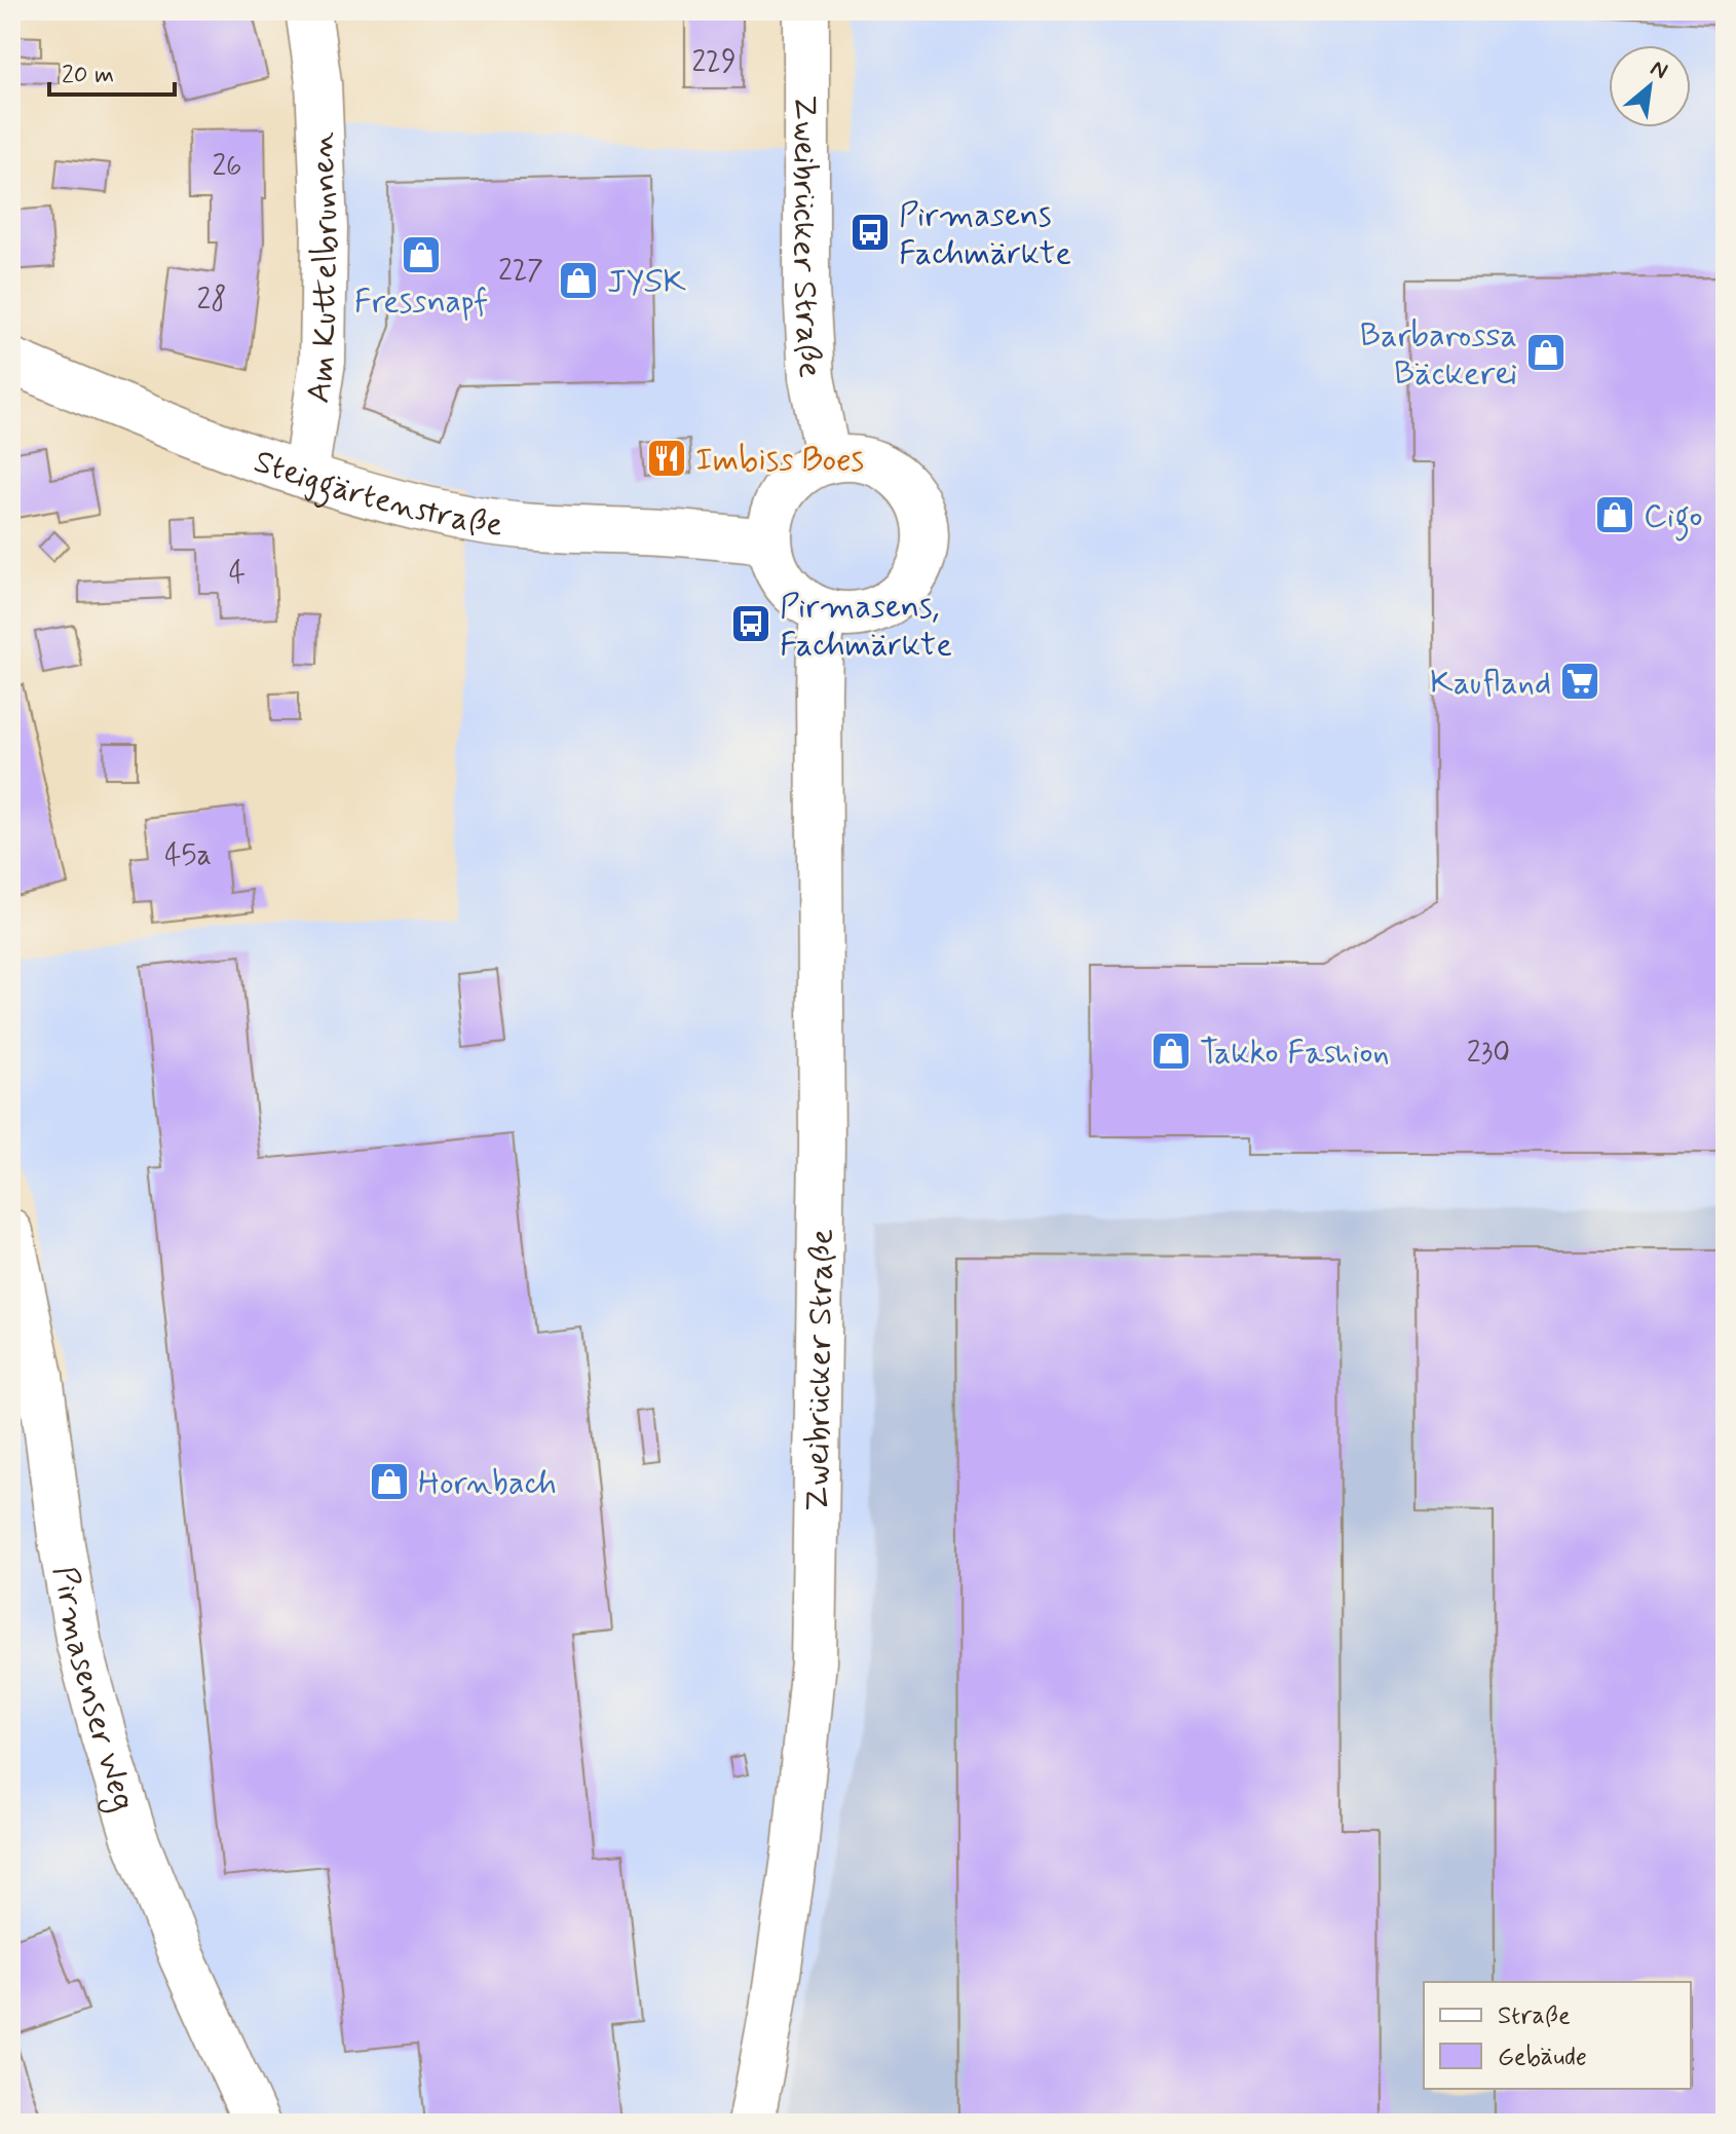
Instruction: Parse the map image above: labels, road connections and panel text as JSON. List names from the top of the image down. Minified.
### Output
{"streets":{"street":["Zweibrücker Straße","Am Kuttelbrunnen","Steiggärtenstraße","Pirmasenser Weg"]},"crossings":[["Zweibrücker Straße","Steiggärtenstraße"],["Am Kuttelbrunnen","Steiggärtenstraße"]],"places":{"bus stop":["Pirmasens Fachmärkte","Pirmasens, Fachmärkte"],"shop":["Fressnapf","JYSK","Barbarossa Bäckerei","Cigo","Takko Fashion","Hornbach"],"restaurant":["Imbiss Boes"],"supermarket":["Kaufland"]},"house_numbers":["229","26","227","28","4","45a","230"],"legend":["Straße","Gebäude"],"scale_bar":"20 m","north":"top right"}
